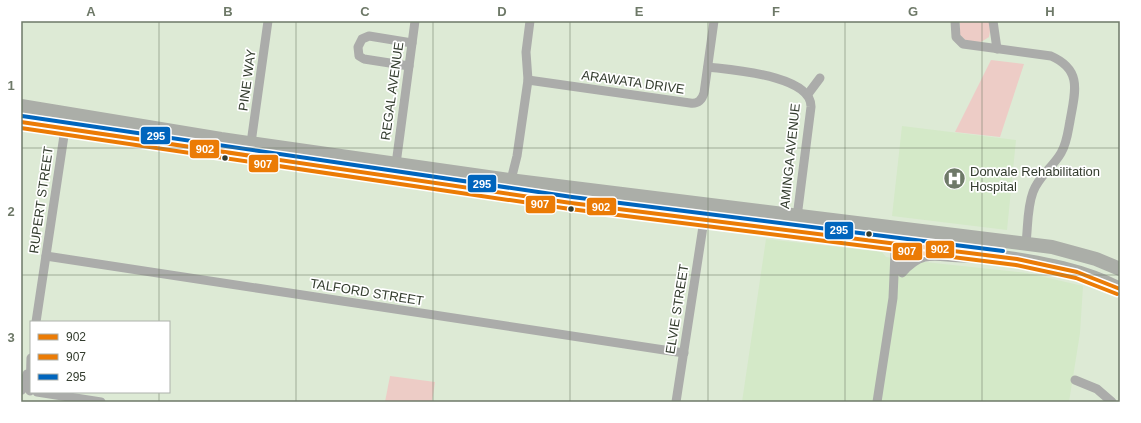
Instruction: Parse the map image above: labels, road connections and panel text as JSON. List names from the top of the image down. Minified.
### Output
{"streets":{"street":["PINE WAY","ARAWATA DRIVE","REGAL AVENUE","AMINGA AVENUE","RUPERT STREET","TALFORD STREET","ELVIE STREET"]},"crossings":[["RUPERT STREET","TALFORD STREET"],["TALFORD STREET","ELVIE STREET"]],"places":{"hospital":["Donvale Rehabilitation Hospital"]},"lines":["transit line 295","transit line 902","transit line 907"],"legend":["902","907","295"],"grid":{"columns":["A","B","C","D","E","F","G","H"],"rows":["1","2","3"]}}
